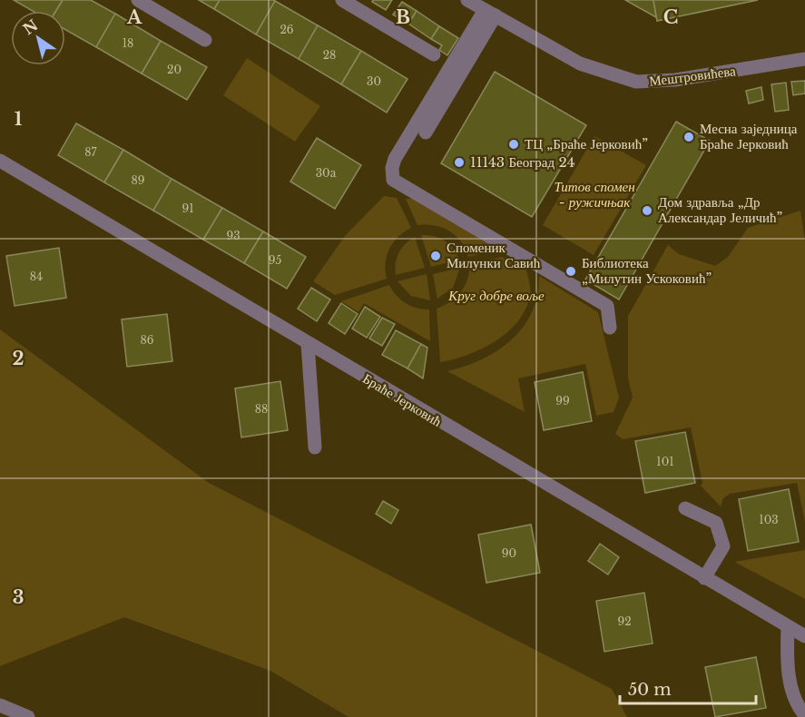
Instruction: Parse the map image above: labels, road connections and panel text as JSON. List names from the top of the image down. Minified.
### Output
{"streets":{"street":["Мештровићева","Браће Јерковић"]},"parks":["Титов спомен - ружичњак","Круг добре воље"],"places":["Месна заједница Браће Јерковић","ТЦ „Браће Јерковић”","11143 Београд 24","Дом здравља „Др Александар Јеличић”","Споменик Милунки Савић","Библиотека „Милутин Ускоковић”"],"house_numbers":["26","18","28","20","30","87","30a","89","91","93","95","84","86","99","88","101","103","90","92"],"scale_bar":"50 m","north":"top left","grid":{"columns":["A","B","C"],"rows":["1","2","3"]}}
